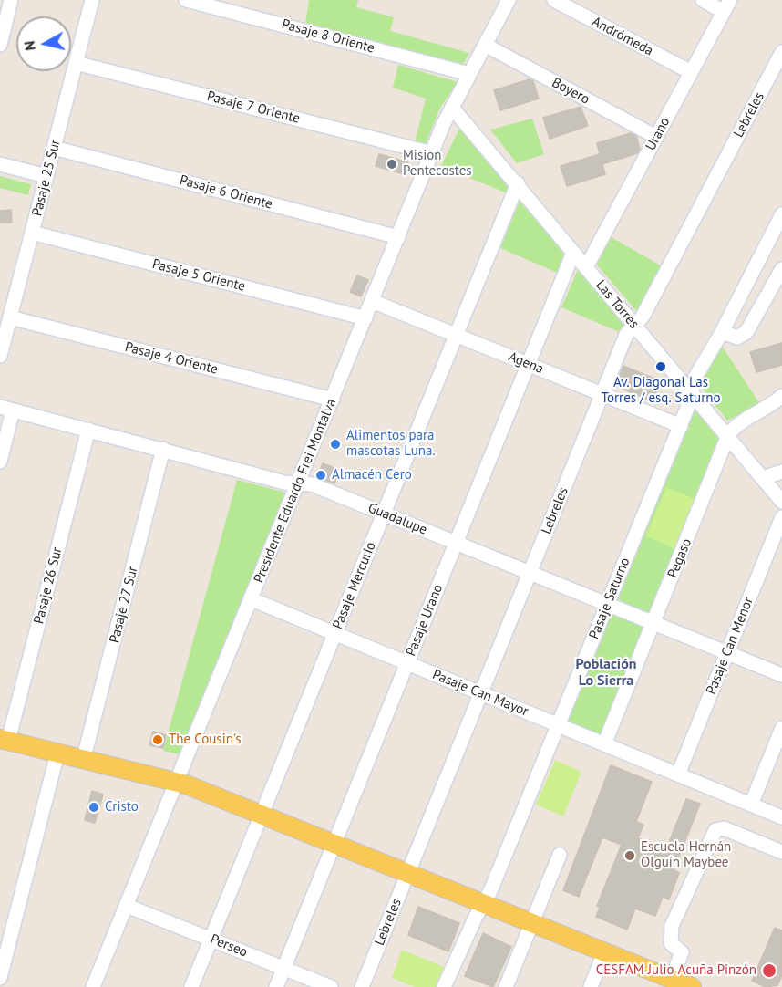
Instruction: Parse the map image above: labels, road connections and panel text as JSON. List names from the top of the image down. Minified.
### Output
{"streets":{"street":["Pasaje 8 Oriente","Andrómeda","Boyero","Pasaje 7 Oriente","Lebreles","Urano","Pasaje 25 Sur","Pasaje 6 Oriente","Pasaje 5 Oriente","Las Torres","Pasaje 4 Oriente","Agena","Presidente Eduardo Frei Montalva","Guadalupe","Pegaso","Pasaje 26 Sur","Pasaje Mercurio","Pasaje Saturno","Pasaje 27 Sur","Pasaje Urano","Pasaje Can Menor","Pasaje Can Mayor","Perseo"]},"crossings":[["Pasaje 8 Oriente","Presidente Eduardo Frei Montalva"],["Andrómeda","Urano"],["Boyero","Urano"],["Boyero","Presidente Eduardo Frei Montalva"],["Pasaje 7 Oriente","Pasaje 25 Sur"],["Pasaje 7 Oriente","Presidente Eduardo Frei Montalva"],["Lebreles","Las Torres"],["Lebreles","Agena"],["Lebreles","Guadalupe"],["Lebreles","Pasaje Can Mayor"],["Urano","Las Torres"],["Pasaje 25 Sur","Pasaje 6 Oriente"],["Pasaje 25 Sur","Pasaje 5 Oriente"],["Pasaje 25 Sur","Pasaje 4 Oriente"],["Pasaje 6 Oriente","Presidente Eduardo Frei Montalva"],["Pasaje 5 Oriente","Presidente Eduardo Frei Montalva"],["Las Torres","Presidente Eduardo Frei Montalva"],["Las Torres","Pegaso"],["Las Torres","Pasaje Mercurio"],["Las Torres","Pasaje Saturno"],["Las Torres","Pasaje Urano"],["Pasaje 4 Oriente","Presidente Eduardo Frei Montalva"],["Agena","Presidente Eduardo Frei Montalva"],["Agena","Pasaje Mercurio"],["Agena","Pasaje Saturno"],["Agena","Pasaje Urano"],["Presidente Eduardo Frei Montalva","Guadalupe"],["Presidente Eduardo Frei Montalva","Pasaje Can Mayor"],["Presidente Eduardo Frei Montalva","Perseo"],["Guadalupe","Pegaso"],["Guadalupe","Pasaje 26 Sur"],["Guadalupe","Pasaje Mercurio"],["Guadalupe","Pasaje Saturno"],["Guadalupe","Pasaje 27 Sur"],["Guadalupe","Pasaje Urano"],["Guadalupe","Pasaje Can Menor"],["Pegaso","Pasaje Can Mayor"],["Pasaje Mercurio","Pasaje Can Mayor"],["Pasaje Mercurio","Perseo"],["Pasaje Saturno","Pasaje Can Mayor"],["Pasaje Urano","Pasaje Can Mayor"],["Pasaje Urano","Perseo"],["Pasaje Can Menor","Pasaje Can Mayor"]],"districts":["Población Lo Sierra"],"places":["Mision Pentecostes","Av. Diagonal Las Torres / esq. Saturno","Alimentos para mascotas Luna.","Almacén Cero","The Cousin's","Cristo","Escuela Hernán Olguín Maybee","CESFAM Julio Acuña Pinzón"],"north":"left"}
